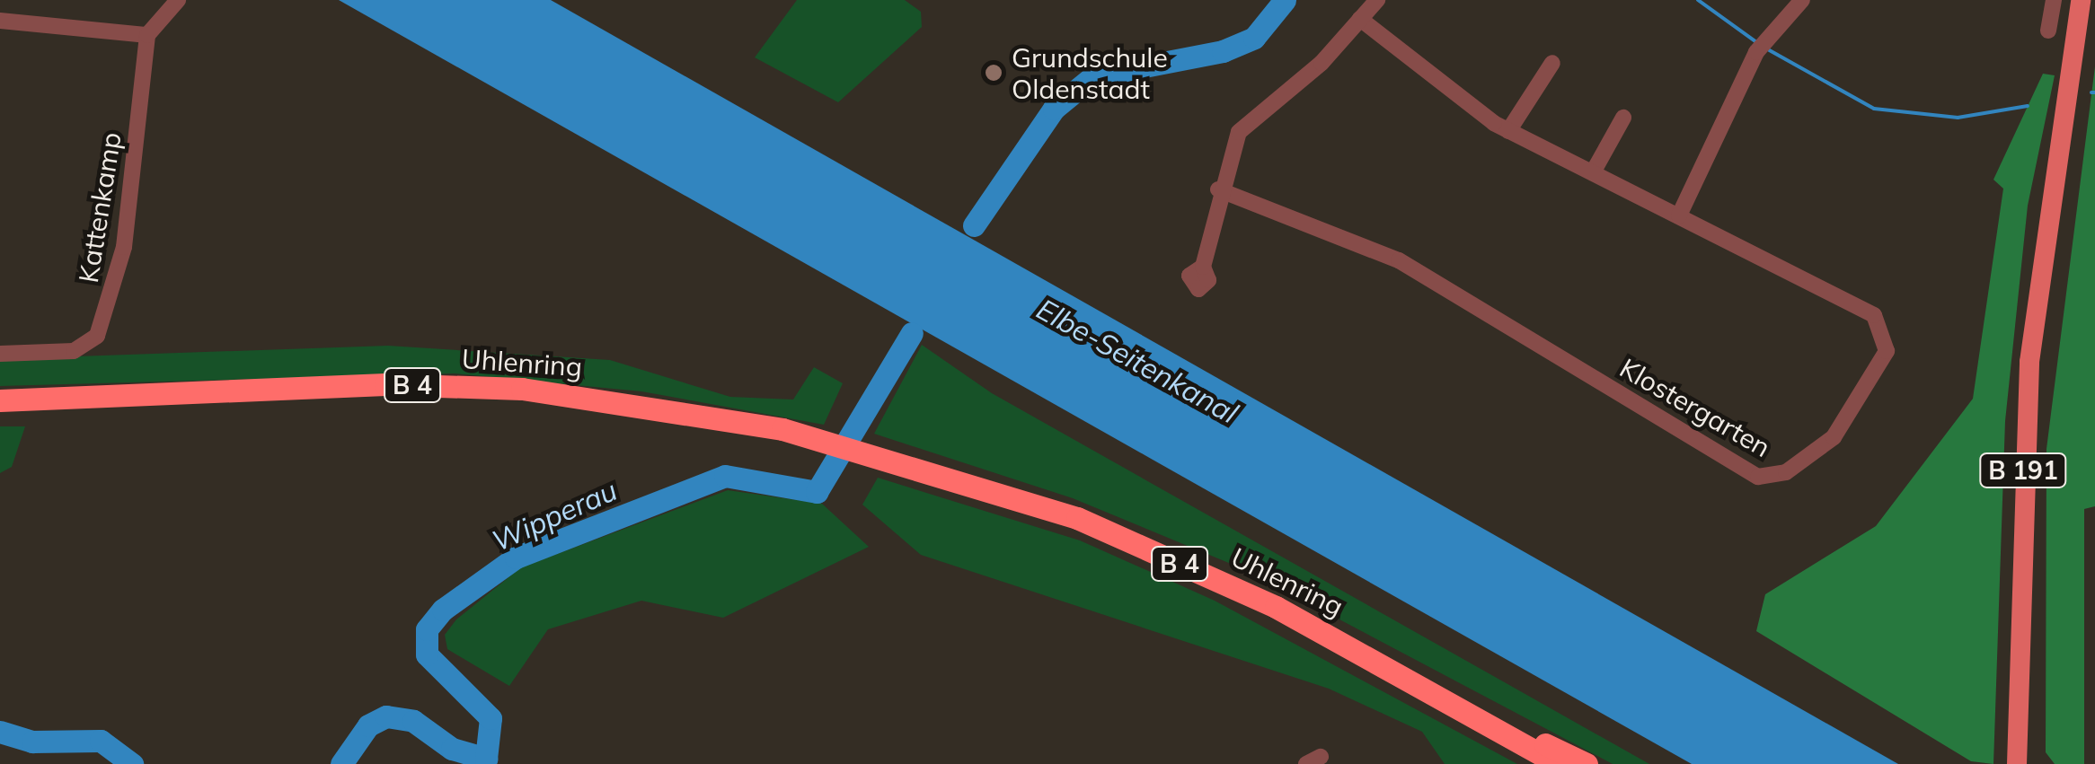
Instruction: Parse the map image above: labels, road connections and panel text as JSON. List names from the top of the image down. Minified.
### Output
{"streets":{"highway":["Uhlenring","B 4"],"main road":["B 191"],"street":["Kattenkamp","Klostergarten"]},"water":["Elbe-Seitenkanal","Wipperau"],"places":["Grundschule Oldenstadt"]}
